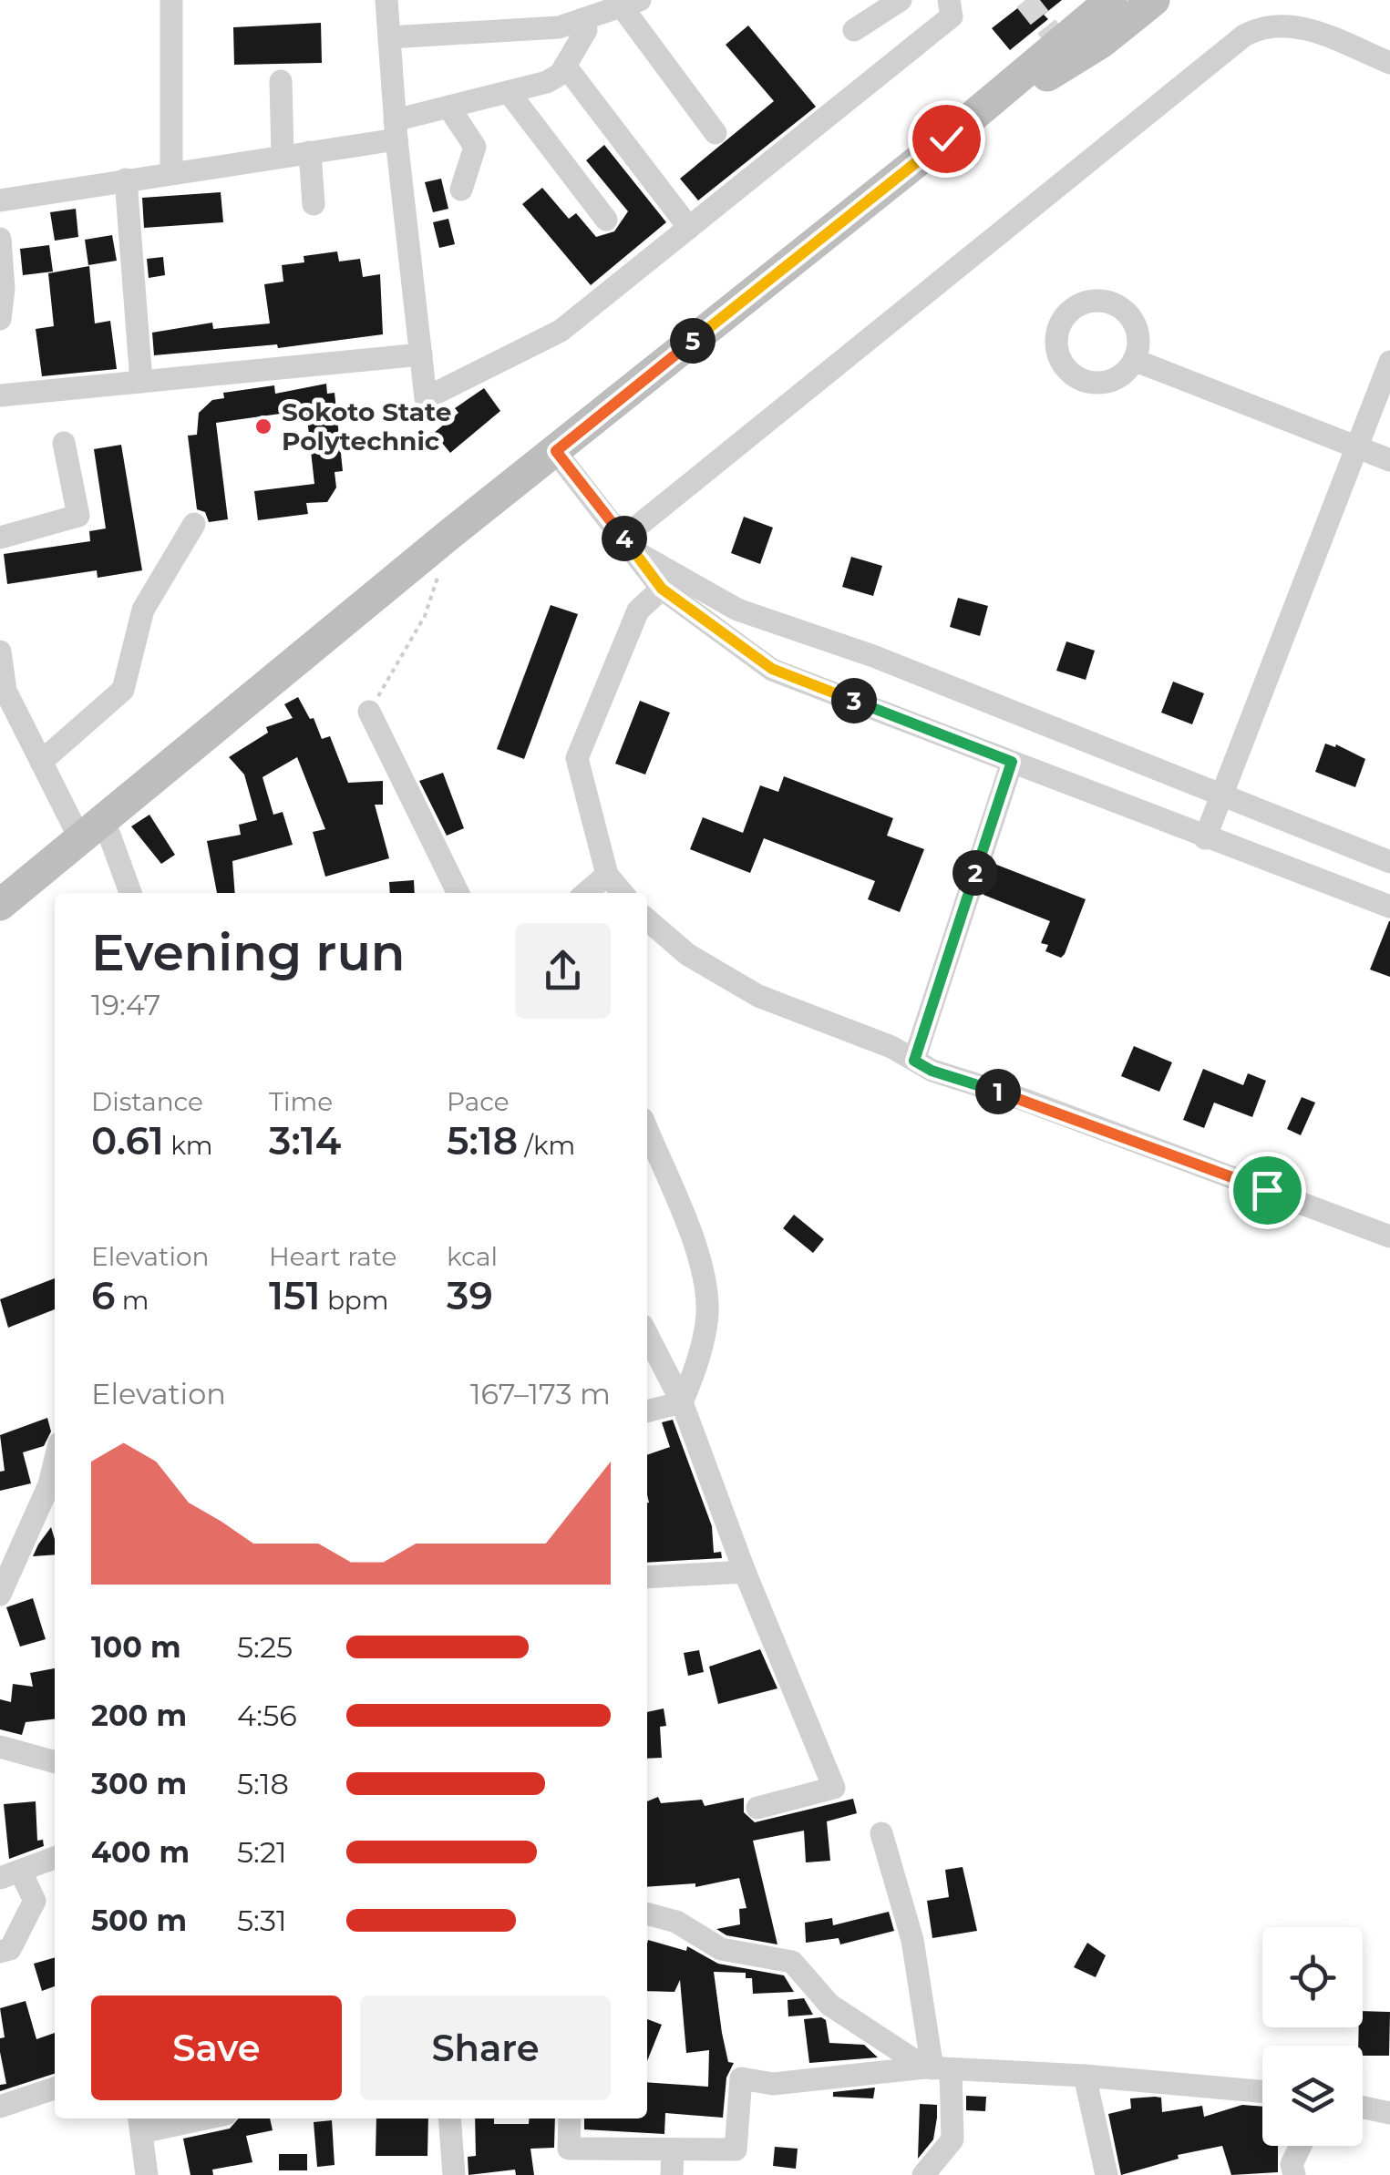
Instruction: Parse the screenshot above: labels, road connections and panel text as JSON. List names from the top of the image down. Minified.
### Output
{"places":["Sokoto State Polytechnic"],"page":{"pins":["5","4","3","2","1"],"heading":["Evening run","19:47"],"stats":[["Distance","0.61 km"],["Time","3:14"],["Pace","5:18 /km"],["Elevation","6 m"],["Heart rate","151 bpm"],["kcal","39"]],"chart":["Elevation","167–173 m"],"list":[{"name":"100 m","note":"5:25"},{"name":"200 m","note":"4:56"},{"name":"300 m","note":"5:18"},{"name":"400 m","note":"5:21"},{"name":"500 m","note":"5:31"}],"buttons":["Save","Share"]}}
